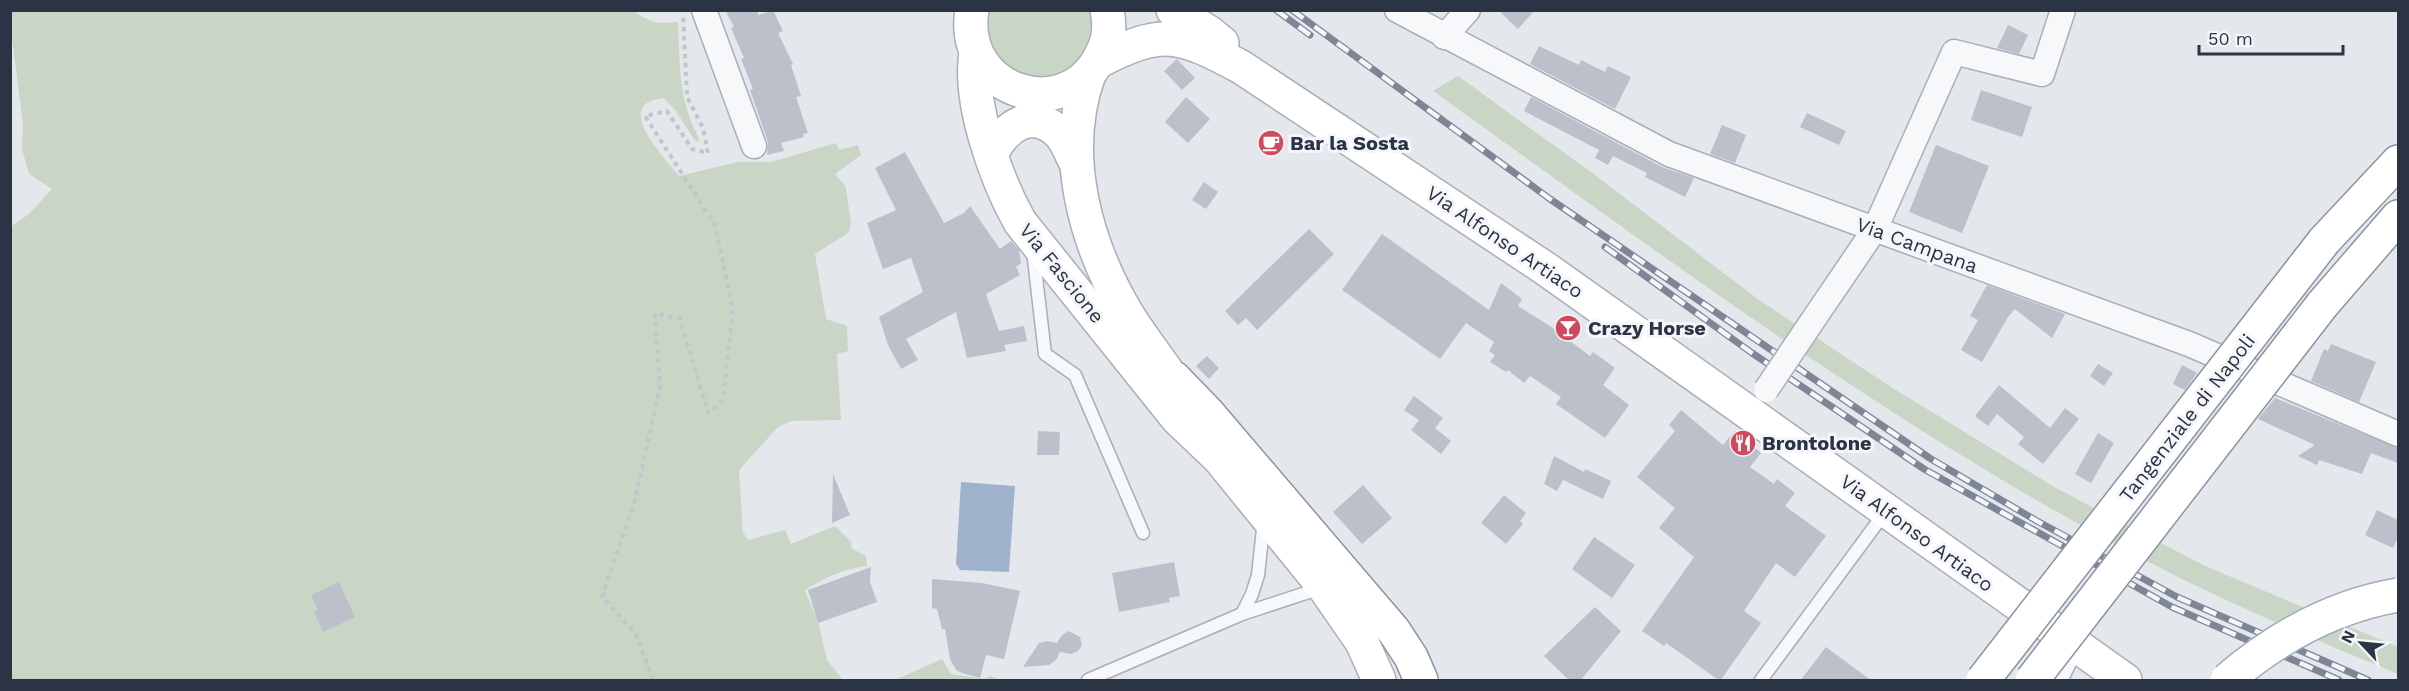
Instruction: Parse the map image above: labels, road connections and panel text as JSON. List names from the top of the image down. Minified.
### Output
{"streets":{"main road":["Via Alfonso Artiaco","Via Fascione","Tangenziale di Napoli"],"street":["Via Campana"]},"places":{"cafe":["Bar la Sosta"],"bar":["Crazy Horse"],"restaurant":["Brontolone"]},"scale_bar":"50 m","north":"top left"}
